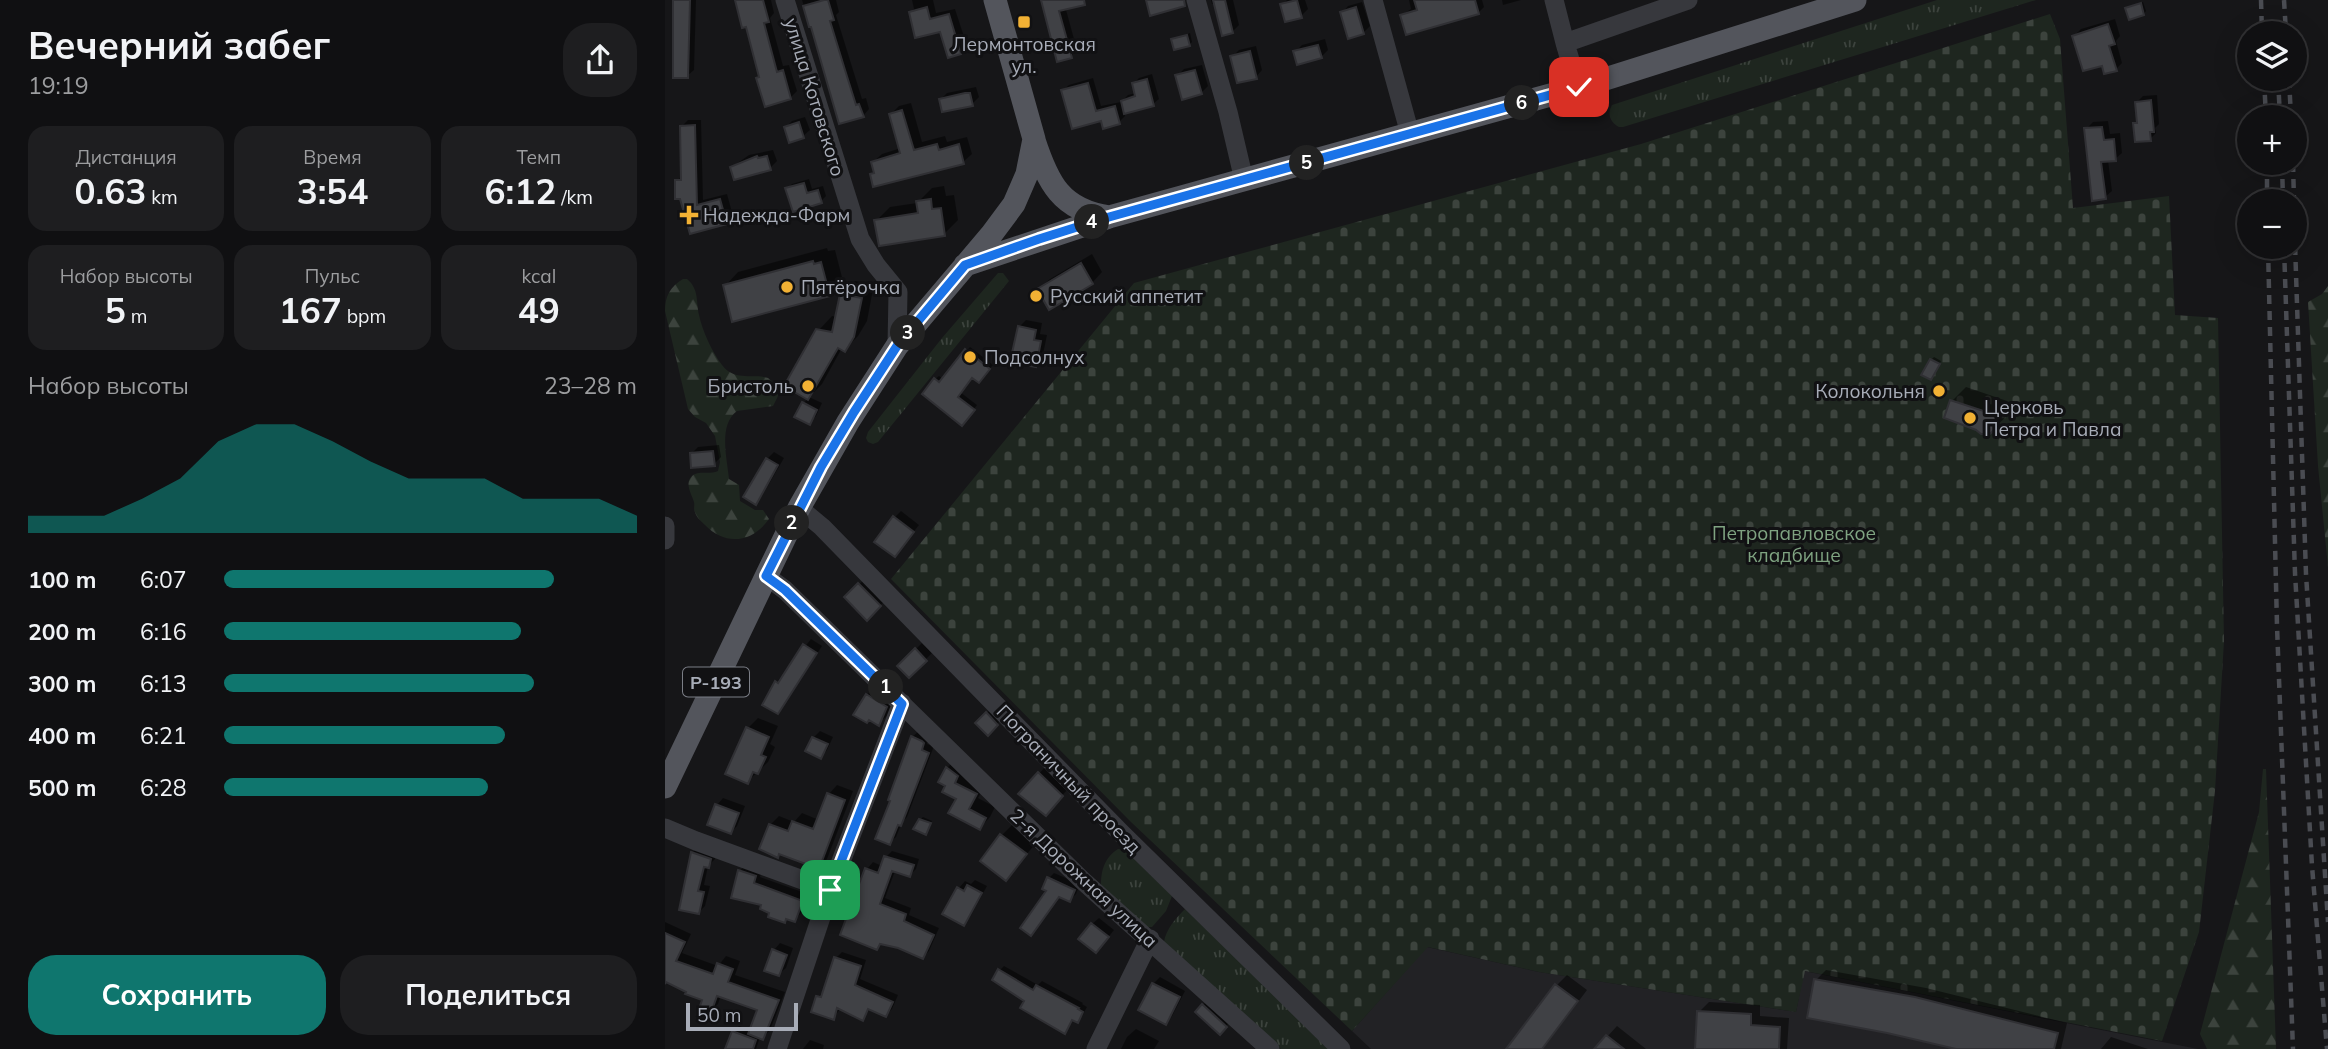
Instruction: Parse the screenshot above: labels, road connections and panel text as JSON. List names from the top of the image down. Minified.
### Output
{"streets":{"main road":["Р-193"],"street":["улица Котовского","Пограничный проезд","2-я Дорожная улица"]},"crossings":[["улица Котовского","Р-193"],["Р-193","Пограничный проезд"],["Р-193","2-я Дорожная улица"]],"parks":["Петропавловское кладбище"],"places":{"transit":["Лермонтовская ул."],"health":["Надежда-Фарм"],"other":["Пятёрочка","Русский аппетит","Подсолнух","Бристоль","Колокольня","Церковь Петра и Павла"]},"scale_bar":"50 m","page":{"heading":["Вечерний забег","19:19"],"map_buttons":["+","−"],"pins":["6","5","4","3","2","1"],"stats":[["Дистанция","0.63 km"],["Время","3:54"],["Темп","6:12 /km"],["Набор высоты","5 m"],["Пульс","167 bpm"],["kcal","49"]],"chart":["Набор высоты","23–28 m"],"list":[{"name":"100 m","note":"6:07"},{"name":"200 m","note":"6:16"},{"name":"300 m","note":"6:13"},{"name":"400 m","note":"6:21"},{"name":"500 m","note":"6:28"}],"buttons":["Сохранить","Поделиться"],"scale":"50 m"}}
